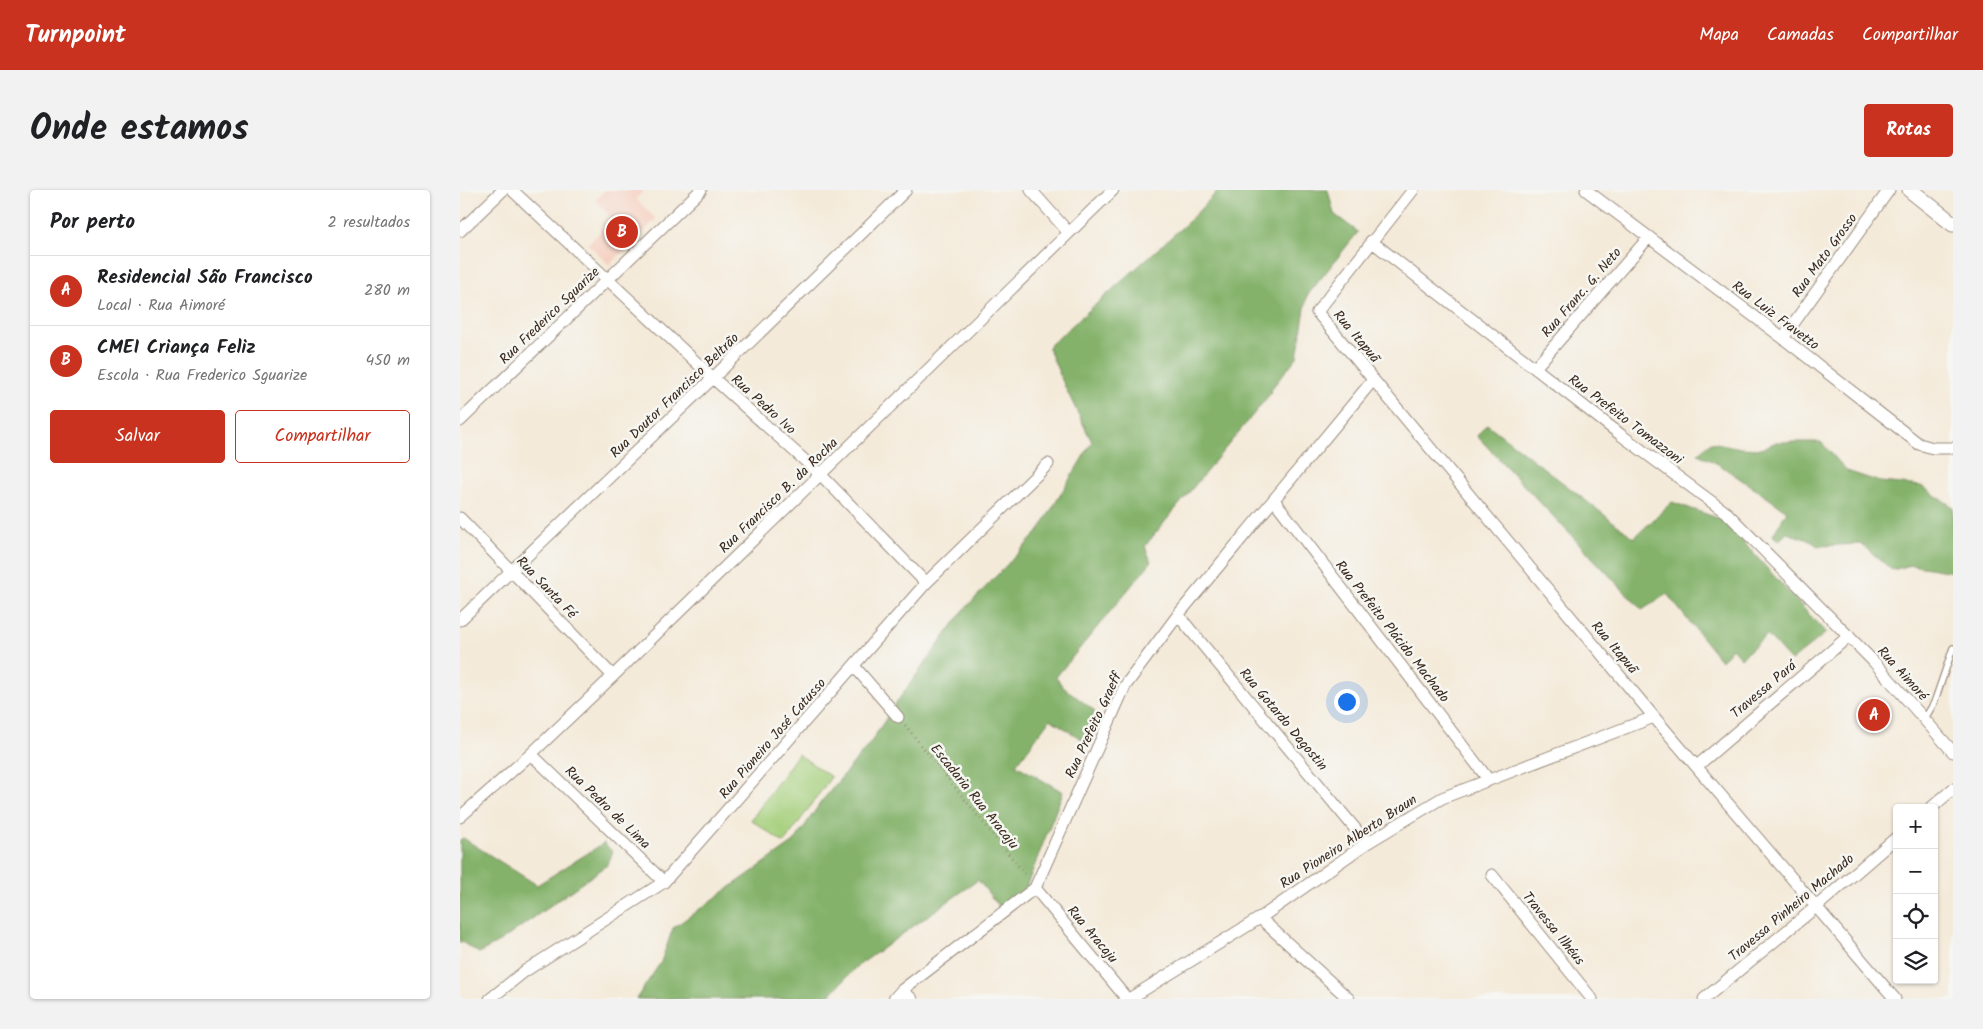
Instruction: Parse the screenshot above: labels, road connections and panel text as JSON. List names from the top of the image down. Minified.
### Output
{"streets":{"street":["Rua Mato Grosso","Rua Franc. G. Neto","Rua Frederico Sguarize","Rua Luiz Fravetto","Rua Itapuã","Rua Doutor Francisco Beltrão","Rua Pedro Ivo","Rua Prefeito Tomazzoni","Rua Francisco B. da Rocha","Rua Santa Fé","Rua Prefeito Plácido Machado","Rua Aimoré","Travessa Pará","Rua Gotardo Dagostin","Rua Prefeito Graeff","Rua Pioneiro José Catusso","Rua Pedro de Lima","Rua Pioneiro Alberto Braun","Travessa Pinheiro Machado","Travessa Ilhéus","Rua Aracaju"],"path":["Escadaria Rua Aracaju"]},"crossings":[["Rua Mato Grosso","Rua Luiz Fravetto"],["Rua Franc. G. Neto","Rua Luiz Fravetto"],["Rua Franc. G. Neto","Rua Prefeito Tomazzoni"],["Rua Frederico Sguarize","Rua Pedro Ivo"],["Rua Itapuã","Rua Prefeito Tomazzoni"],["Rua Itapuã","Travessa Pará"],["Rua Itapuã","Rua Prefeito Graeff"],["Rua Itapuã","Rua Pioneiro Alberto Braun"],["Rua Itapuã","Travessa Pinheiro Machado"],["Rua Doutor Francisco Beltrão","Rua Pedro Ivo"],["Rua Doutor Francisco Beltrão","Rua Santa Fé"],["Rua Pedro Ivo","Rua Francisco B. da Rocha"],["Rua Pedro Ivo","Rua Pioneiro José Catusso"],["Rua Prefeito Tomazzoni","Rua Aimoré"],["Rua Prefeito Tomazzoni","Travessa Pará"],["Rua Francisco B. da Rocha","Rua Santa Fé"],["Rua Francisco B. da Rocha","Rua Pedro de Lima"],["Rua Prefeito Plácido Machado","Rua Prefeito Graeff"],["Rua Prefeito Plácido Machado","Rua Pioneiro Alberto Braun"],["Rua Aimoré","Travessa Pará"],["Rua Gotardo Dagostin","Rua Prefeito Graeff"],["Rua Gotardo Dagostin","Rua Pioneiro Alberto Braun"],["Rua Prefeito Graeff","Escadaria Rua Aracaju"],["Rua Prefeito Graeff","Rua Aracaju"],["Rua Pioneiro José Catusso","Rua Pedro de Lima"],["Escadaria Rua Aracaju","Rua Aracaju"],["Rua Pioneiro Alberto Braun","Rua Aracaju"]],"page":{"header":"Turnpoint","nav":["Mapa","Camadas","Compartilhar"],"title":"Onde estamos","buttons":["Rotas",["Salvar","Compartilhar"]],"heading":["Por perto","2 resultados"],"pins":["B","A"],"list":[{"mark":"A","name":"Residencial São Francisco","note":"Local · Rua Aimoré","value":"280 m"},{"mark":"B","name":"CMEI Criança Feliz","note":"Escola · Rua Frederico Sguarize","value":"450 m"}],"map_buttons":["+","−"]}}
